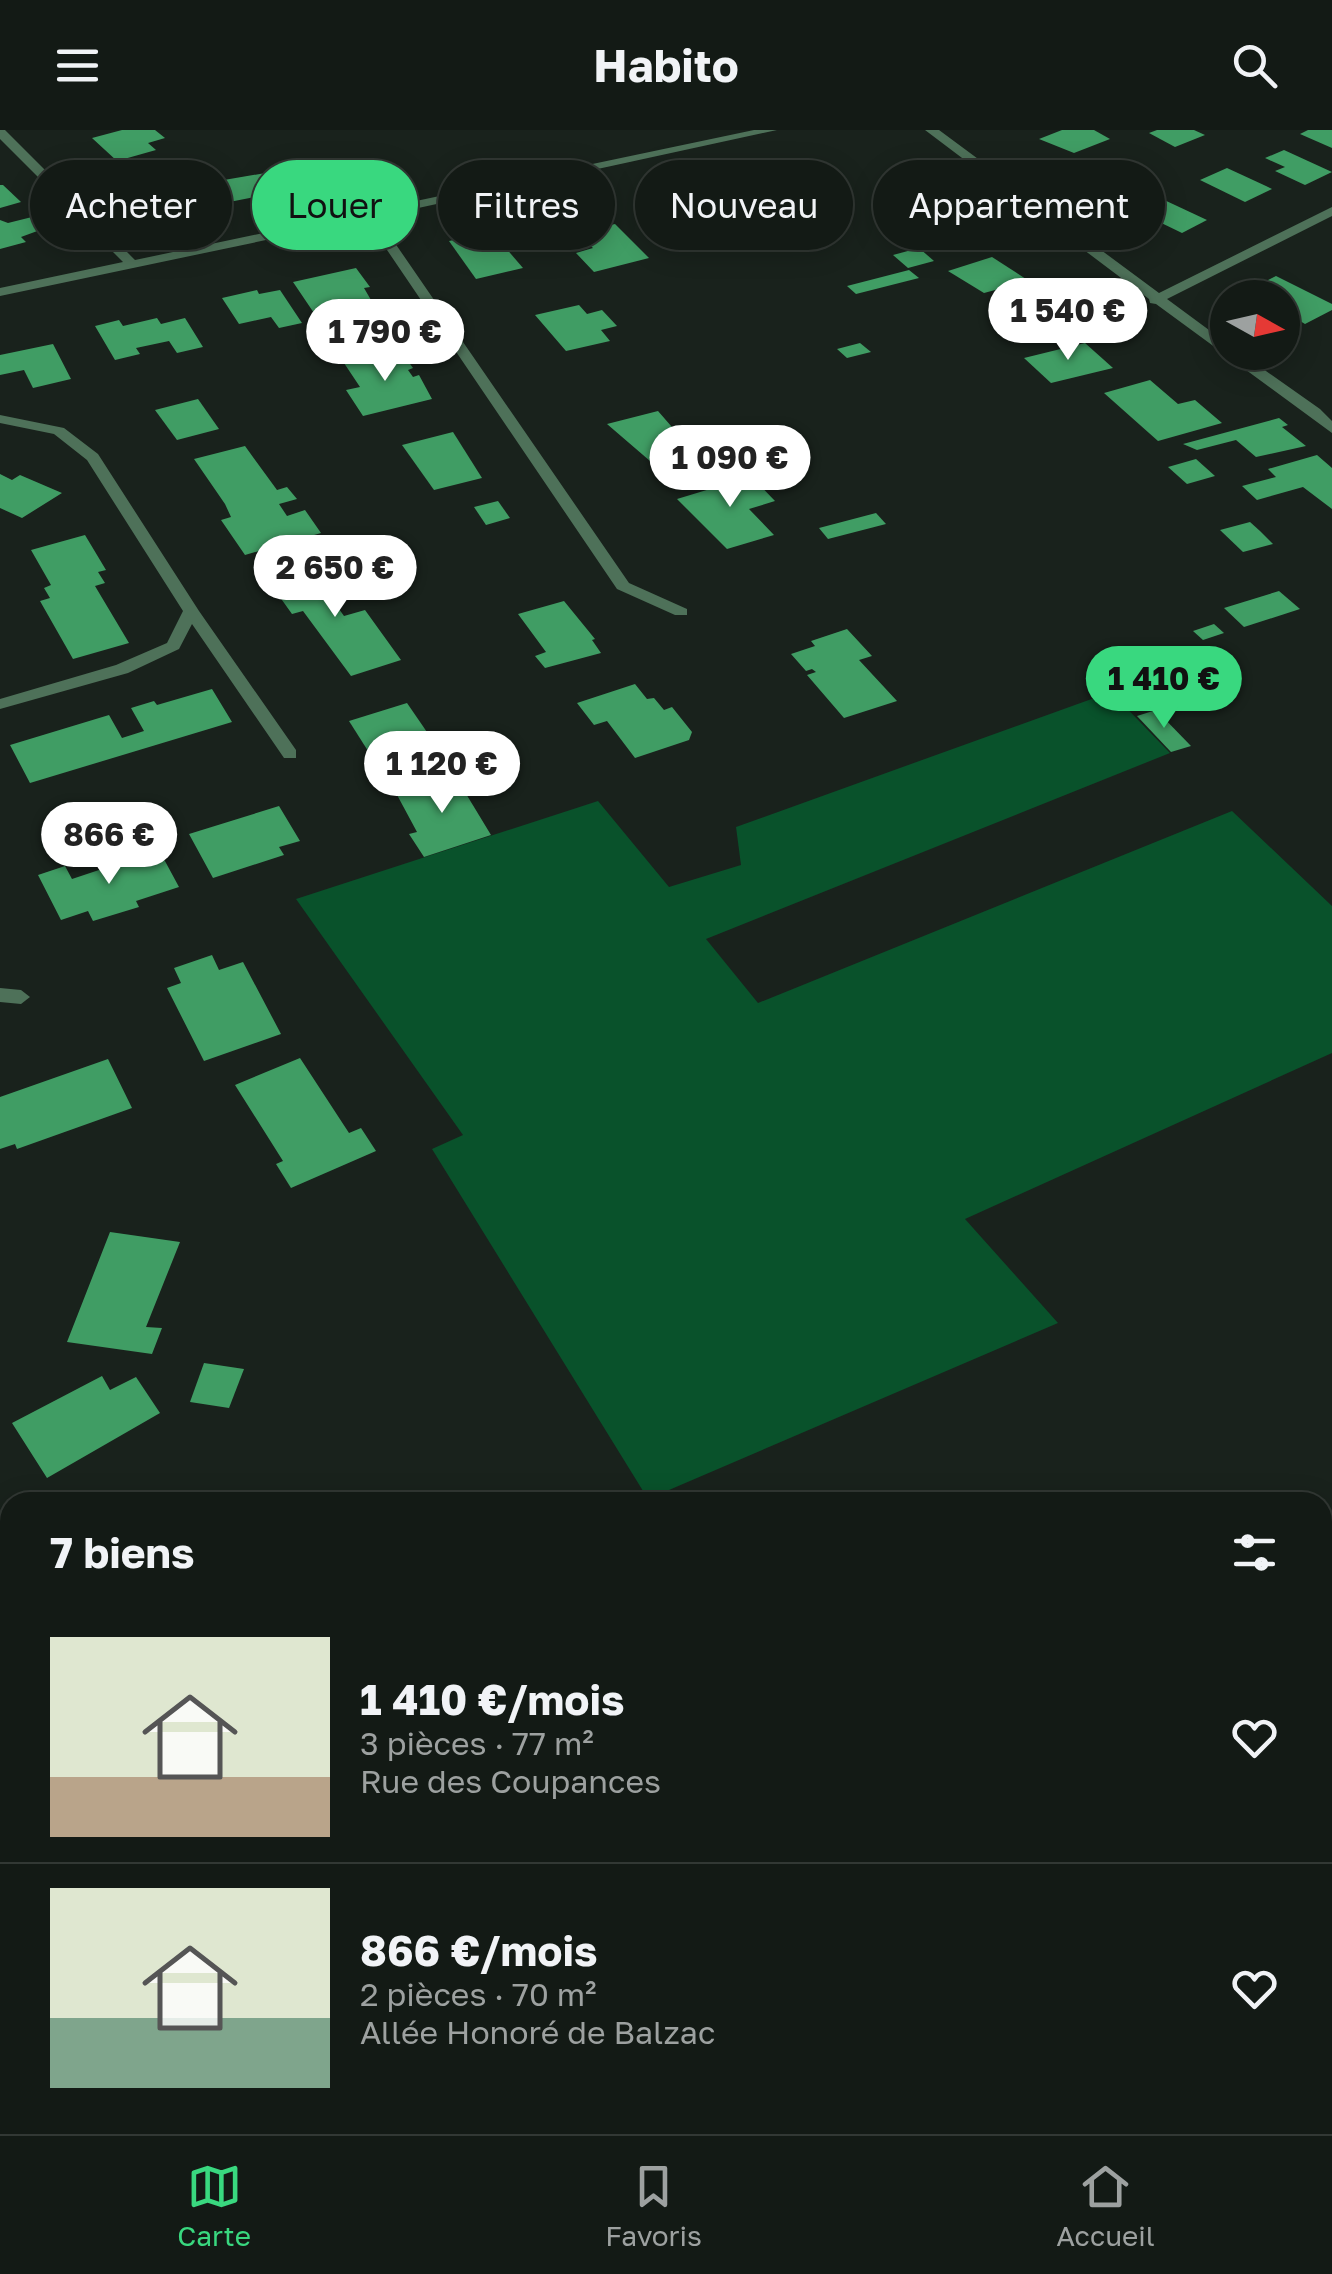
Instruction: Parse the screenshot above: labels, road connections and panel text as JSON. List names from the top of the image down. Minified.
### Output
{"north":"right","page":{"header":"Habito","chip":["Acheter","Louer","Filtres","Nouveau","Appartement"],"price":["1 540 €","1 790 €","1 090 €","2 650 €","1 410 €","1 120 €","866 €"],"heading":"7 biens","list":[{"name":"1 410 €/mois","note":"3 pièces · 77 m² · Rue des Coupances"},{"name":"866 €/mois","note":"2 pièces · 70 m² · Allée Honoré de Balzac"}],"tabs":["Carte","Favoris","Accueil"]}}
